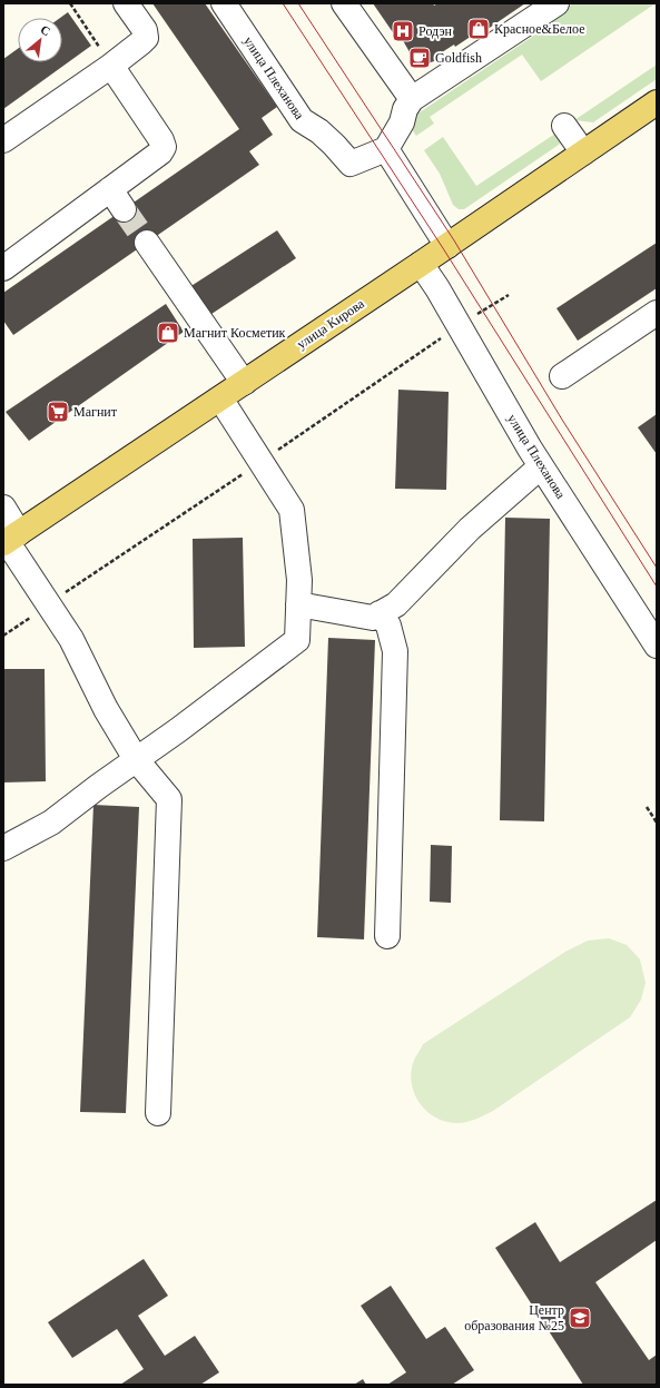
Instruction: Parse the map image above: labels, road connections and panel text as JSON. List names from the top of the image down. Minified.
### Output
{"streets":{"main road":["улица Кирова"],"street":["улица Плеханова"]},"crossings":[["улица Плеханова","улица Кирова"]],"places":{"shop":["Красное&Белое","Магнит Косметик"],"hospital":["Родэн"],"cafe":["Goldfish"],"supermarket":["Магнит"],"school or university":["Центр образования №25"]},"north":"top right"}
